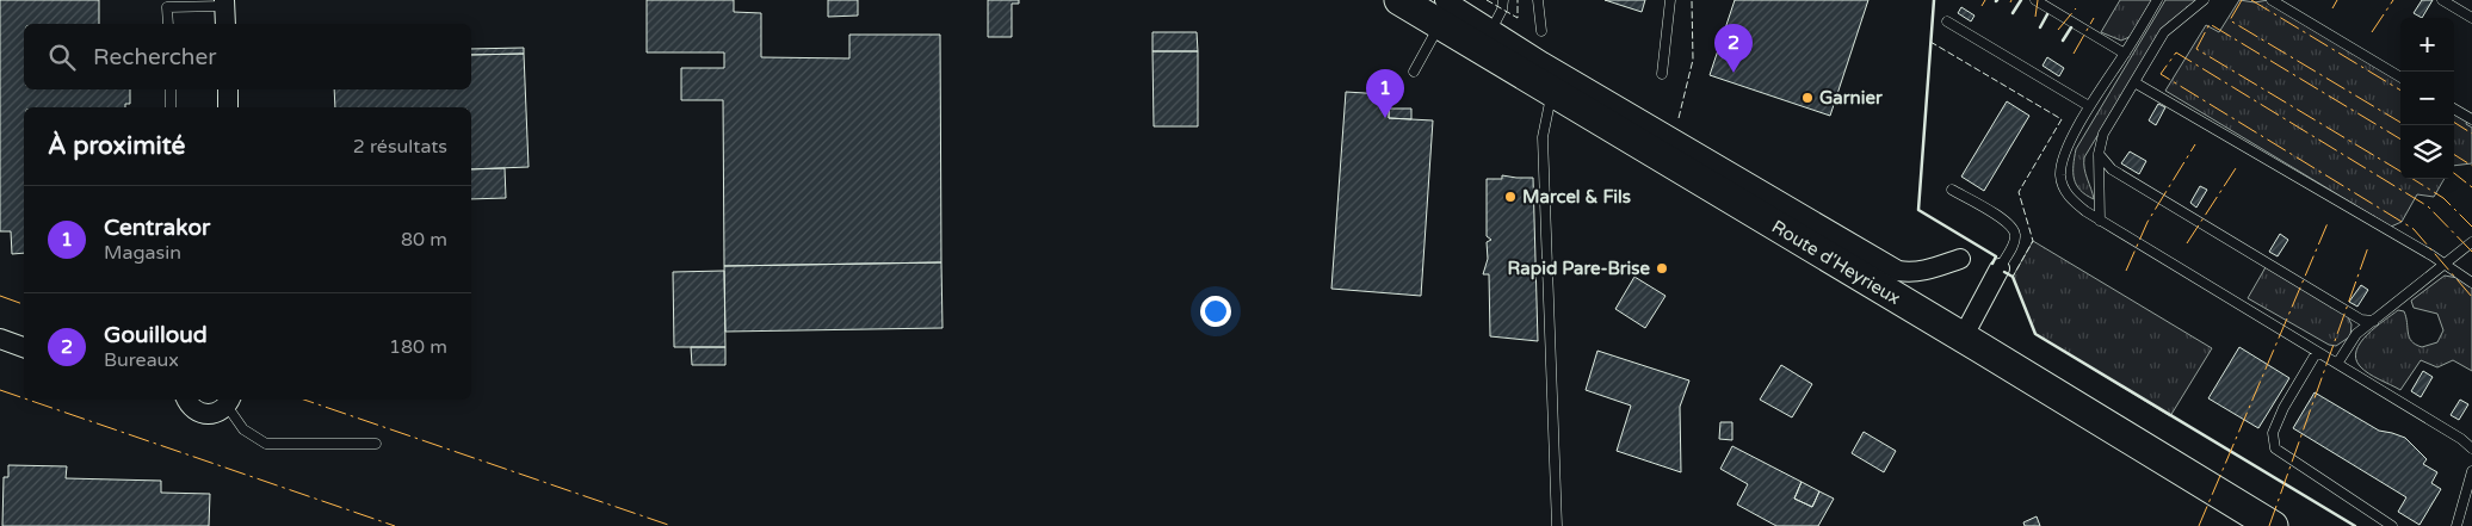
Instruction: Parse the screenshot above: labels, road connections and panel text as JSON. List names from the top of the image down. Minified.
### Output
{"streets":{"main road":["Route d'Heyrieux"]},"places":["Garnier","Marcel & Fils","Rapid Pare-Brise"],"page":{"map_buttons":["+","−"],"pins":["2","1"],"search":"Rechercher","heading":["À proximité","2 résultats"],"list":[{"mark":"1","name":"Centrakor","note":"Magasin","value":"80 m"},{"mark":"2","name":"Gouilloud","note":"Bureaux","value":"180 m"}]}}
